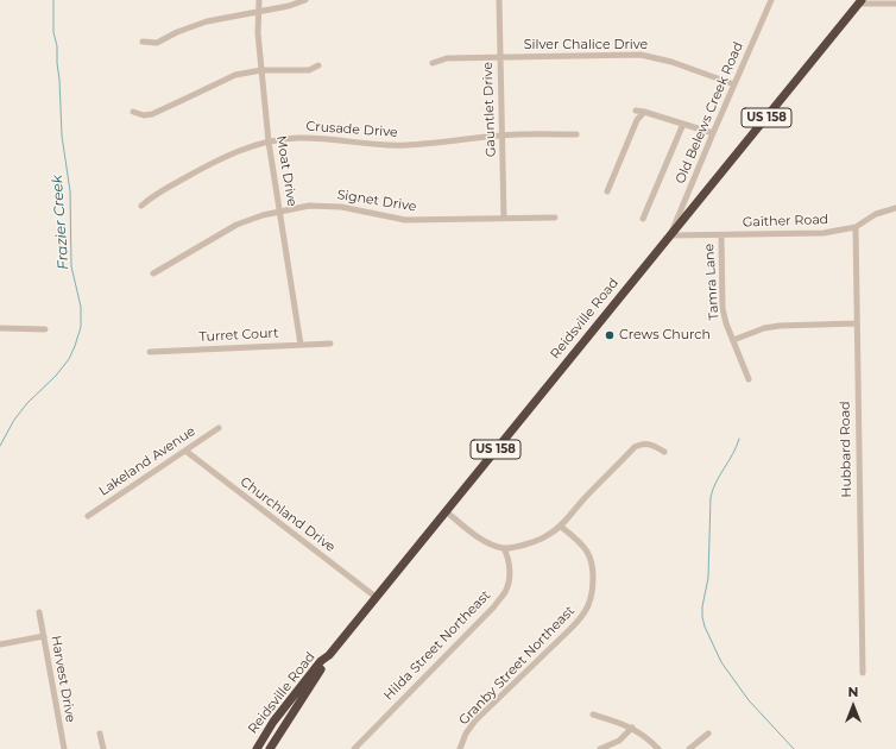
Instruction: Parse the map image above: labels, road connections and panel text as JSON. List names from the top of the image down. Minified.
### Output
{"streets":{"highway":["US 158","Reidsville Road"],"street":["Silver Chalice Drive","Gauntlet Drive","Old Belews Creek Road","Crusade Drive","Moat Drive","Signet Drive","Gaither Road","Tamra Lane","Turret Court","Hubbard Road","Lakeland Avenue","Churchland Drive","Hilda Street Northeast","Granby Street Northeast","Harvest Drive"]},"crossings":[["Silver Chalice Drive","Gauntlet Drive"],["Silver Chalice Drive","Old Belews Creek Road"],["Gauntlet Drive","Crusade Drive"],["Gauntlet Drive","Signet Drive"],["Old Belews Creek Road","Gaither Road"],["Old Belews Creek Road","Reidsville Road"],["Crusade Drive","Moat Drive"],["Moat Drive","Signet Drive"],["Moat Drive","Turret Court"],["Gaither Road","Tamra Lane"],["Gaither Road","Reidsville Road"],["Gaither Road","Hubbard Road"],["Reidsville Road","Churchland Drive"],["Lakeland Avenue","Churchland Drive"]],"water":["Frazier Creek"],"places":["Crews Church"],"north":"top"}
